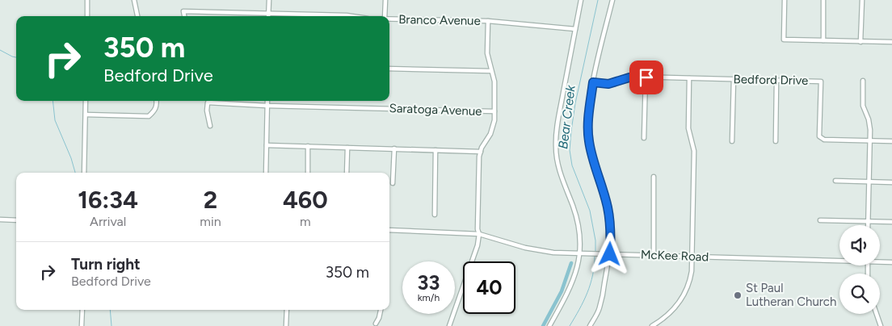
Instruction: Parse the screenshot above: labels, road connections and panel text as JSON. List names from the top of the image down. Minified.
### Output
{"streets":{"street":["Branco Avenue","Bedford Drive","Saratoga Avenue","McKee Road"]},"water":["Bear Creek"],"places":["St Paul Lutheran Church"],"page":{"turn":["350 m","Bedford Drive"],"eta":["16:34","Arrival","2","min","460","m"],"list":[{"name":"Turn right","note":"Bedford Drive","value":"350 m"}],"speed":"33 km/h","limit":"40"}}
